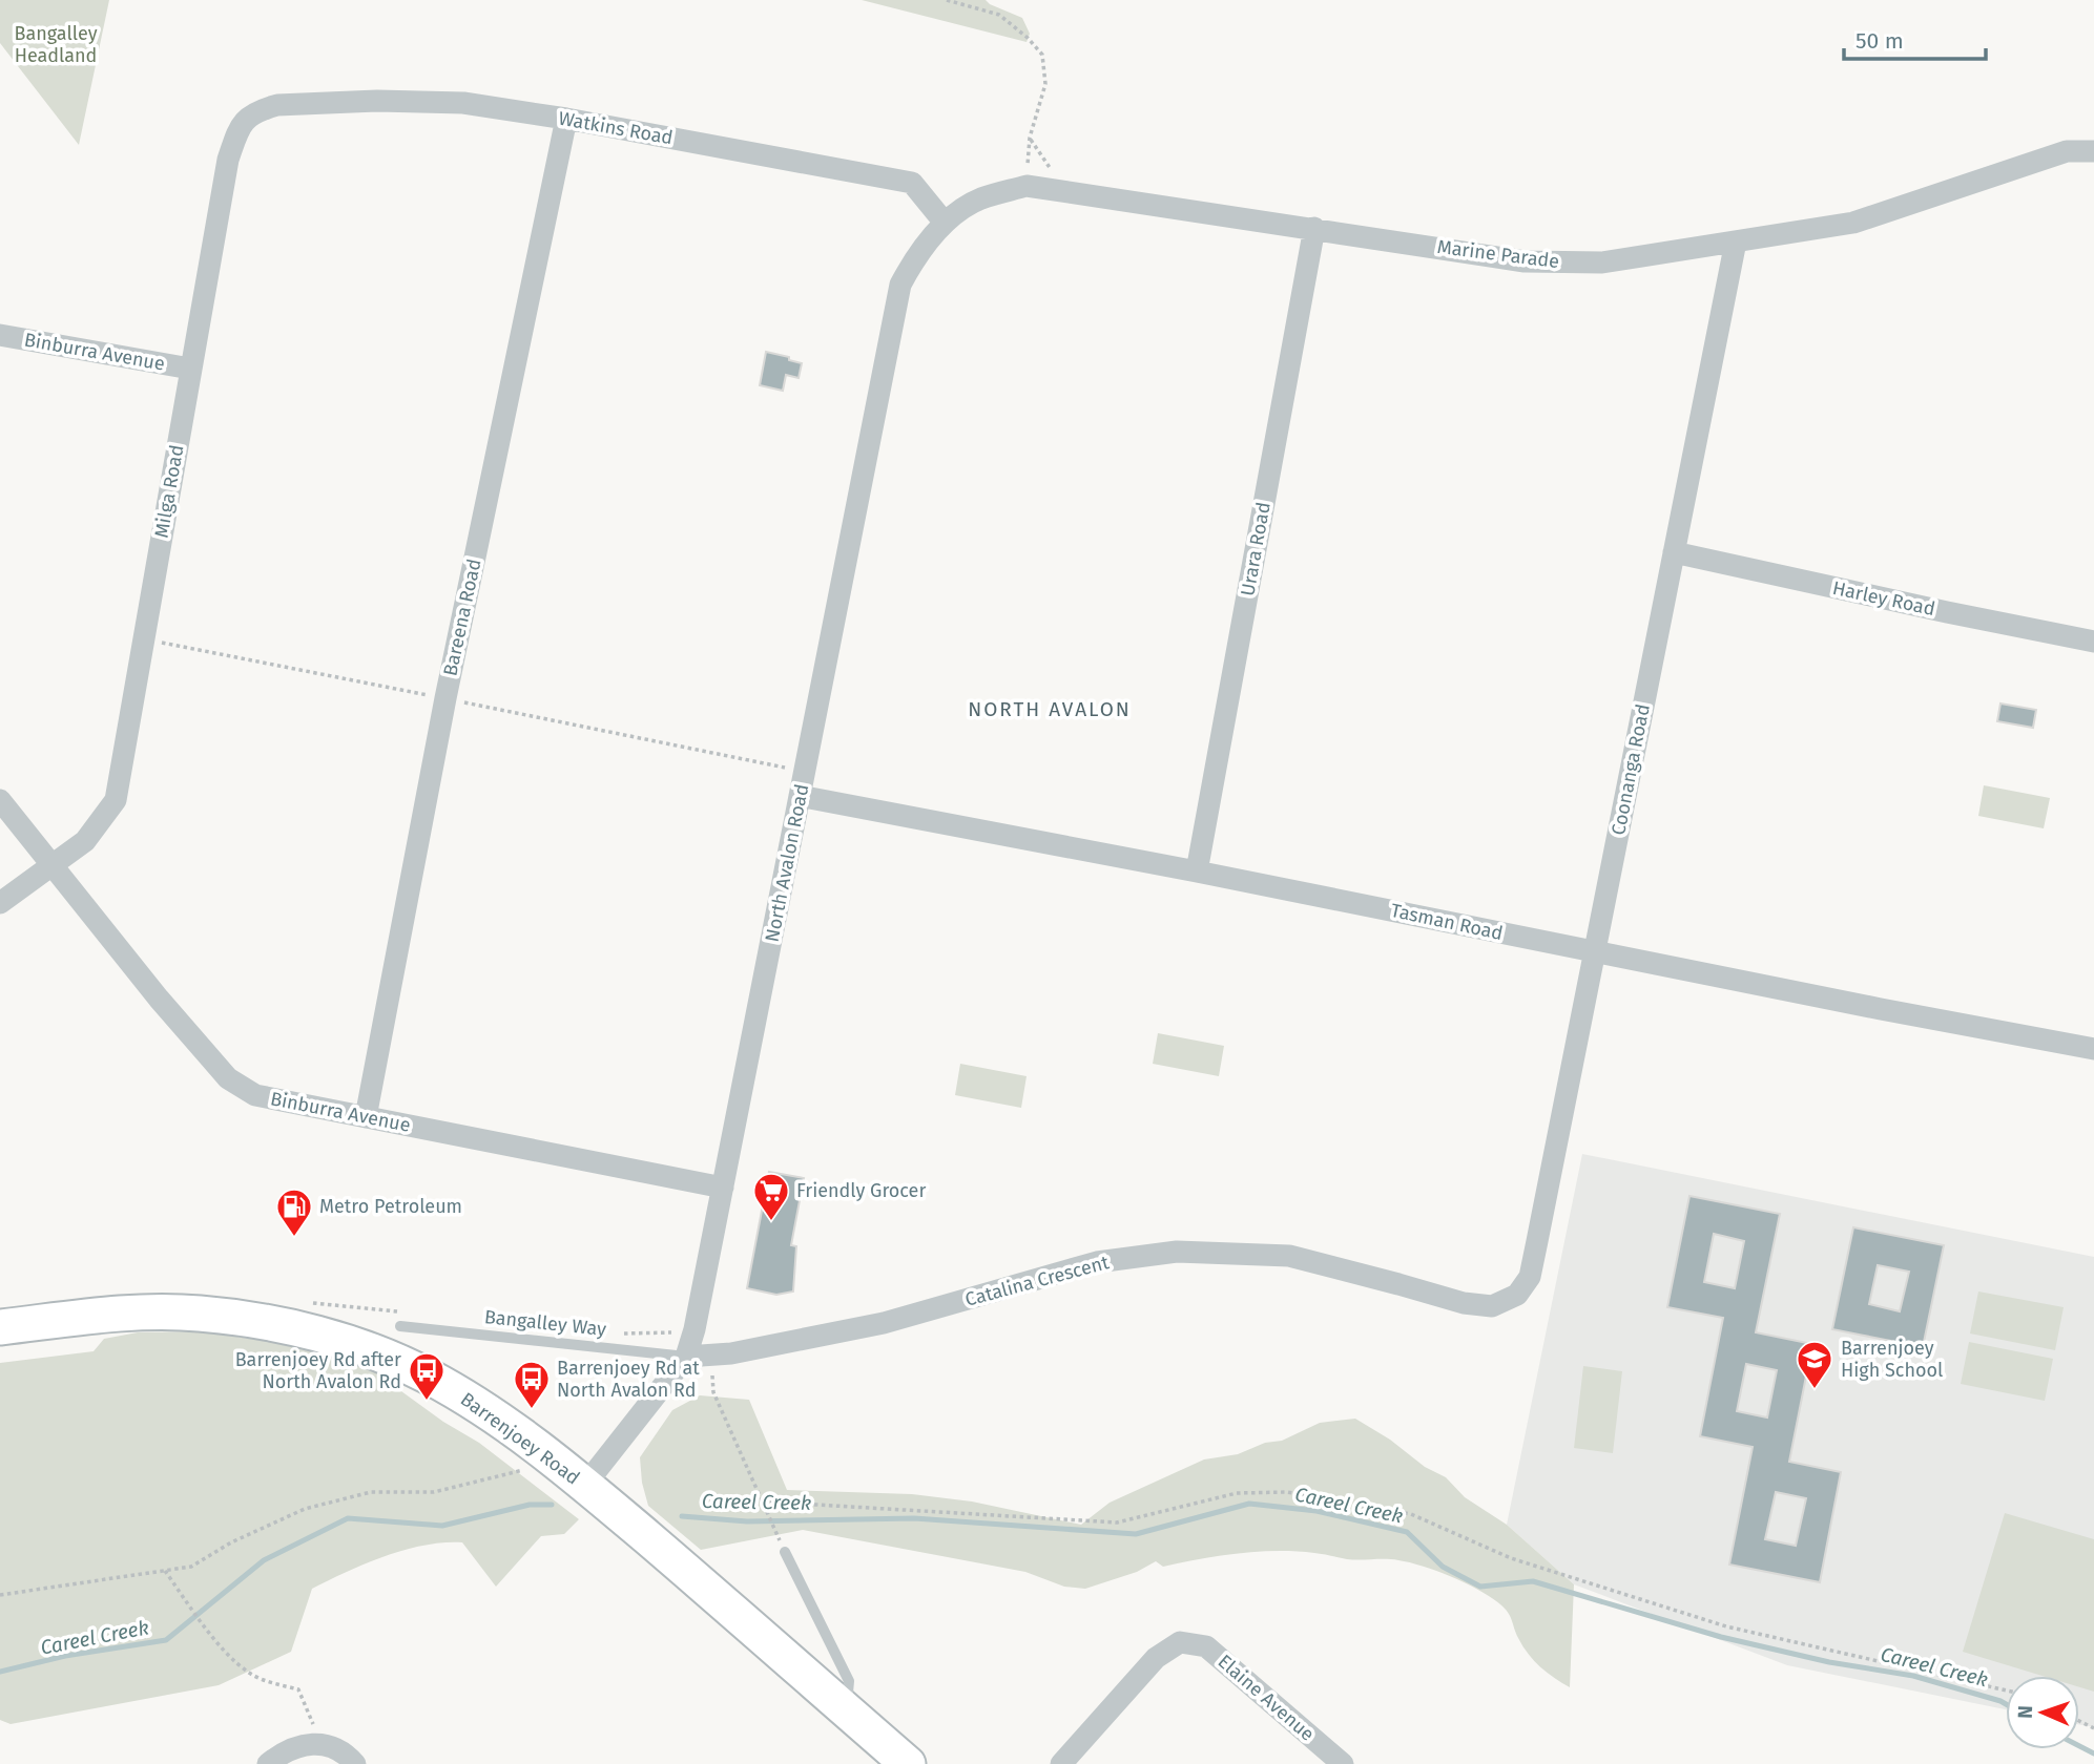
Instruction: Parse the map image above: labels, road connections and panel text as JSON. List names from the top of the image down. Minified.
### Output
{"streets":{"main road":["Barrenjoey Road"],"street":["Watkins Road","Marine Parade","Binburra Avenue","Milga Road","Urara Road","Harley Road","Bareena Road","Coonanga Road","North Avalon Road","Tasman Road","Catalina Crescent","Elaine Avenue"],"lane":["Bangalley Way"]},"crossings":[["Watkins Road","Marine Parade"],["Watkins Road","Milga Road"],["Watkins Road","Bareena Road"],["Watkins Road","North Avalon Road"],["Marine Parade","Urara Road"],["Marine Parade","Coonanga Road"],["Marine Parade","North Avalon Road"],["Binburra Avenue","Milga Road"],["Binburra Avenue","Bareena Road"],["Binburra Avenue","North Avalon Road"],["Urara Road","Tasman Road"],["Harley Road","Coonanga Road"],["Coonanga Road","Tasman Road"],["Coonanga Road","Catalina Crescent"],["North Avalon Road","Tasman Road"],["North Avalon Road","Catalina Crescent"],["North Avalon Road","Bangalley Way"],["North Avalon Road","Barrenjoey Road"],["Catalina Crescent","Bangalley Way"]],"districts":["NORTH AVALON"],"water":["Careel Creek"],"parks":["Bangalley Headland"],"places":{"supermarket":["Friendly Grocer"],"fuel station":["Metro Petroleum"],"school or university":["Barrenjoey High School"],"bus stop":["Barrenjoey Rd after North Avalon Rd","Barrenjoey Rd at North Avalon Rd"]},"scale_bar":"50 m","north":"left"}
